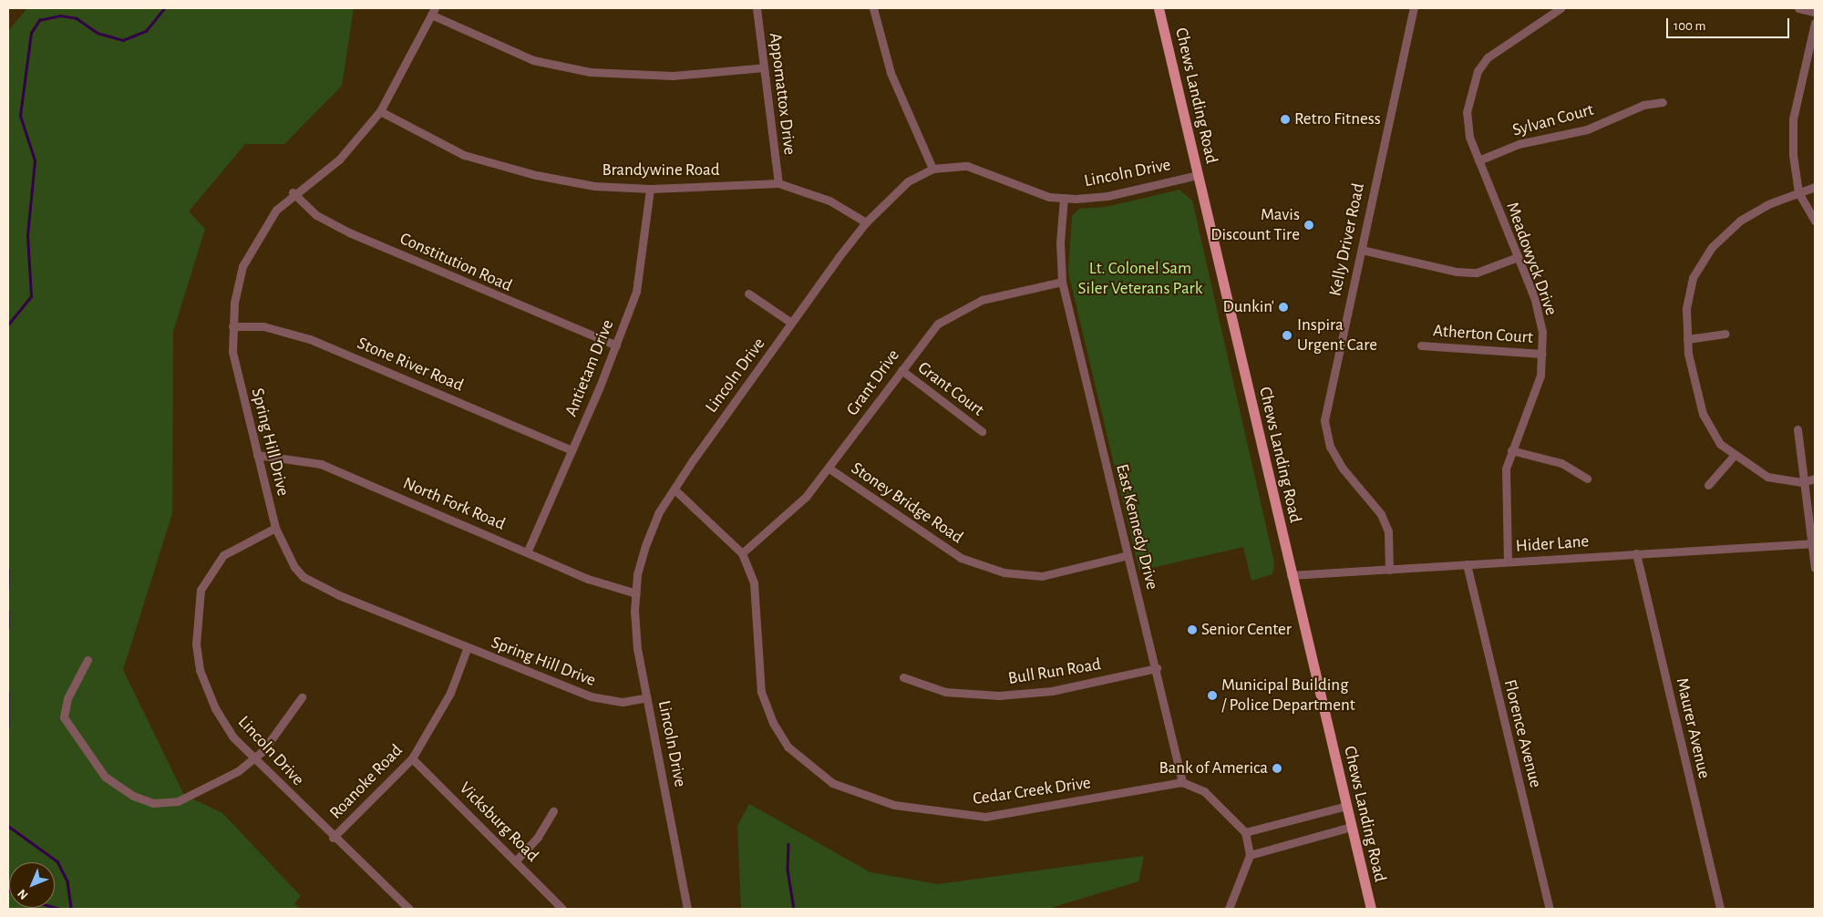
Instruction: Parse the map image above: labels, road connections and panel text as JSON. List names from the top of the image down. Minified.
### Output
{"streets":{"main road":["Chews Landing Road"],"street":["Appomattox Drive","Sylvan Court","Brandywine Road","Lincoln Drive","Kelly Driver Road","Meadowyck Drive","Constitution Road","Atherton Court","Stone River Road","Antietam Drive","Grant Drive","Grant Court","Spring Hill Drive","Stoney Bridge Road","North Fork Road","East Kennedy Drive","Hider Lane","Bull Run Road","Maurer Avenue","Florence Avenue","Roanoke Road","Cedar Creek Drive","Vicksburg Road"]},"crossings":[["Appomattox Drive","Brandywine Road"],["Chews Landing Road","Lincoln Drive"],["Chews Landing Road","Hider Lane"],["Sylvan Court","Meadowyck Drive"],["Brandywine Road","Lincoln Drive"],["Brandywine Road","Antietam Drive"],["Brandywine Road","Spring Hill Drive"],["Lincoln Drive","Spring Hill Drive"],["Lincoln Drive","North Fork Road"],["Lincoln Drive","East Kennedy Drive"],["Lincoln Drive","Roanoke Road"],["Lincoln Drive","Cedar Creek Drive"],["Kelly Driver Road","Hider Lane"],["Meadowyck Drive","Atherton Court"],["Meadowyck Drive","Hider Lane"],["Constitution Road","Antietam Drive"],["Constitution Road","Spring Hill Drive"],["Stone River Road","Antietam Drive"],["Stone River Road","Spring Hill Drive"],["Antietam Drive","North Fork Road"],["Grant Drive","Grant Court"],["Grant Drive","Stoney Bridge Road"],["Grant Drive","East Kennedy Drive"],["Grant Drive","Cedar Creek Drive"],["Spring Hill Drive","North Fork Road"],["Spring Hill Drive","Roanoke Road"],["Stoney Bridge Road","East Kennedy Drive"],["East Kennedy Drive","Bull Run Road"],["East Kennedy Drive","Cedar Creek Drive"],["Hider Lane","Maurer Avenue"],["Hider Lane","Florence Avenue"],["Roanoke Road","Vicksburg Road"]],"parks":["Lt. Colonel Sam Siler Veterans Park"],"places":["Retro Fitness","Mavis Discount Tire","Dunkin'","Inspira Urgent Care","Senior Center","Municipal Building / Police Department","Bank of America"],"scale_bar":"100 m","north":"bottom left"}
